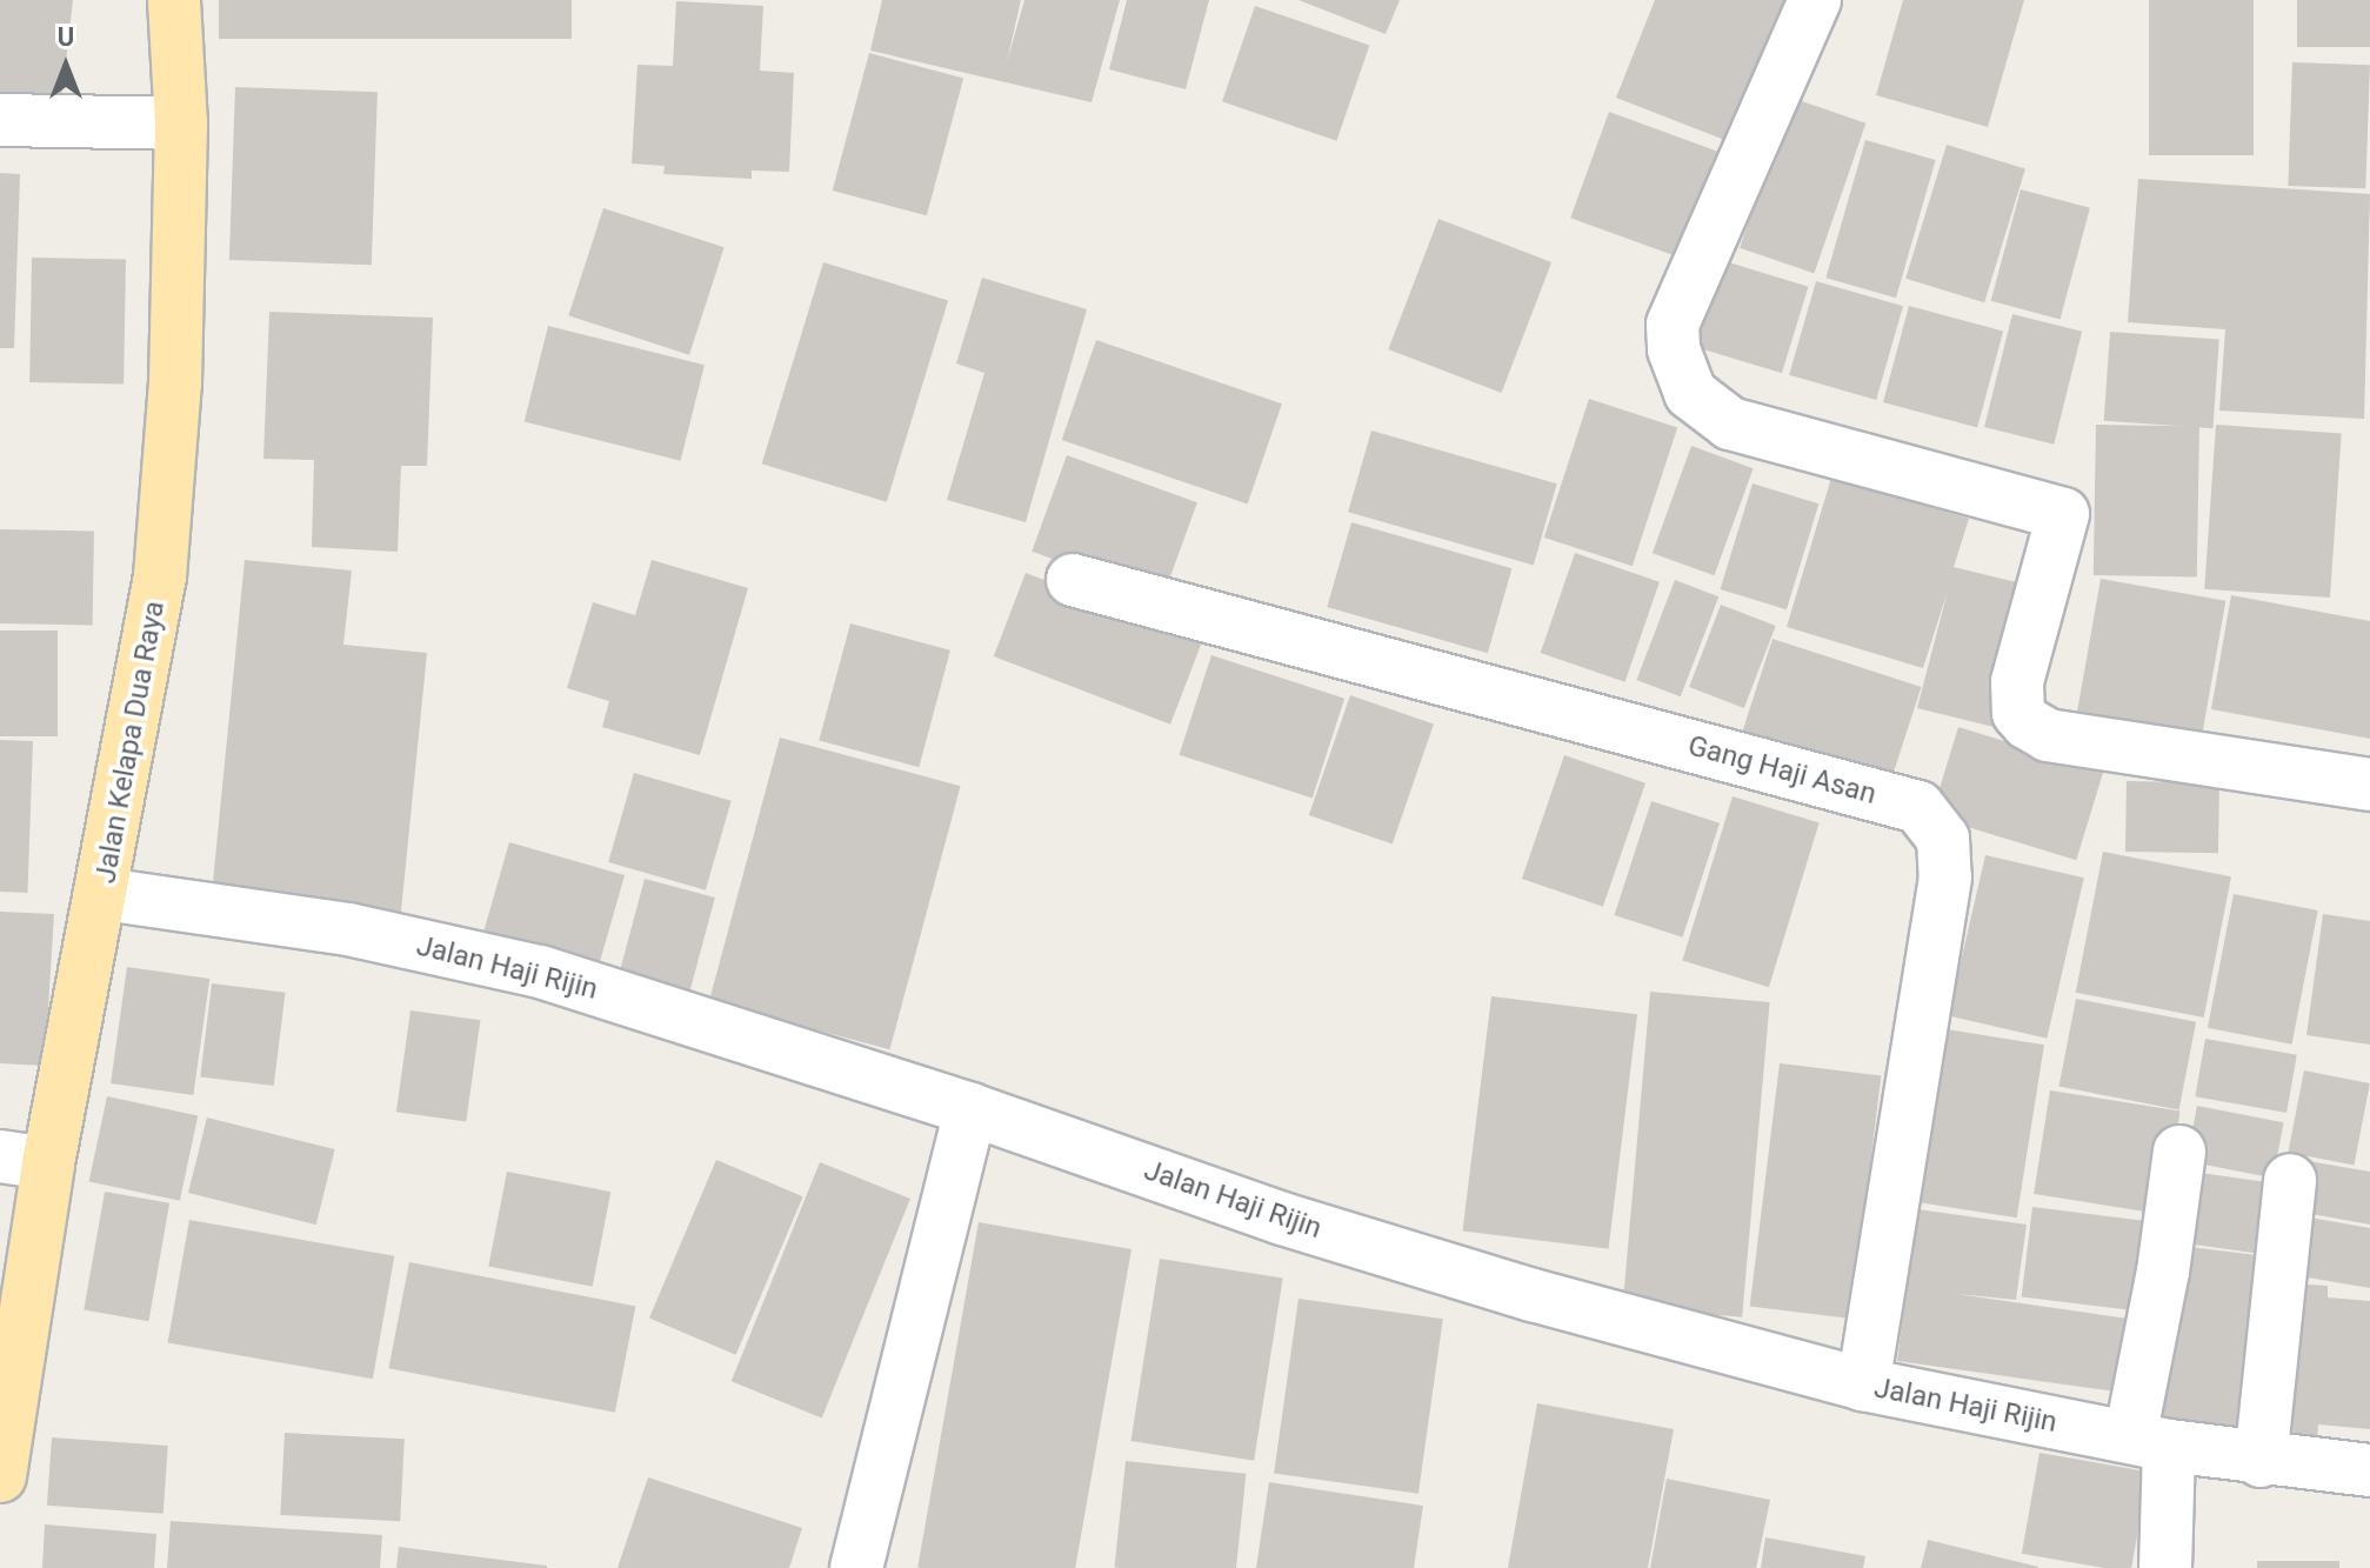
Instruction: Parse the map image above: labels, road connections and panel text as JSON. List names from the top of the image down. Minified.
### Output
{"streets":{"main road":["Jalan Kelapa Dua Raya"],"street":["Gang Haji Asan","Jalan Haji Rijin"]},"crossings":[["Jalan Kelapa Dua Raya","Jalan Haji Rijin"],["Gang Haji Asan","Jalan Haji Rijin"]],"north":"top"}
